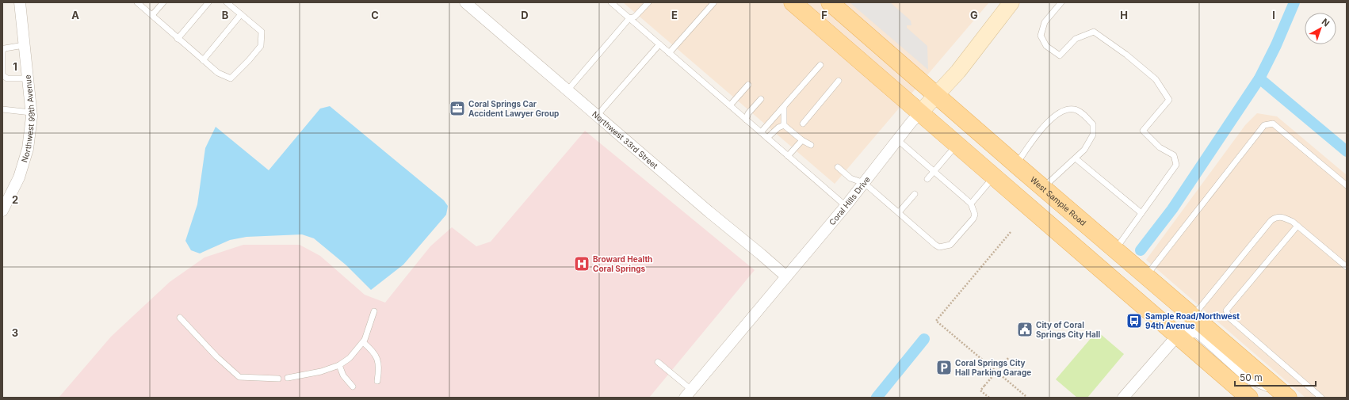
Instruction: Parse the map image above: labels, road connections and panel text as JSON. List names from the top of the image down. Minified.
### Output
{"streets":{"main road":["West Sample Road"],"street":["Northwest 99th Avenue","Northwest 33rd Street","Coral Hills Drive"]},"crossings":[["Northwest 33rd Street","Coral Hills Drive"],["Coral Hills Drive","West Sample Road"]],"places":{"office":["Coral Springs Car Accident Lawyer Group"],"hospital":["Broward Health Coral Springs"],"bus stop":["Sample Road/Northwest 94th Avenue"],"public building":["City of Coral Springs City Hall"],"parking":["Coral Springs City Hall Parking Garage"]},"scale_bar":"50 m","north":"top right","grid":{"columns":["A","B","C","D","E","F","G","H","I"],"rows":["1","2","3"]}}
